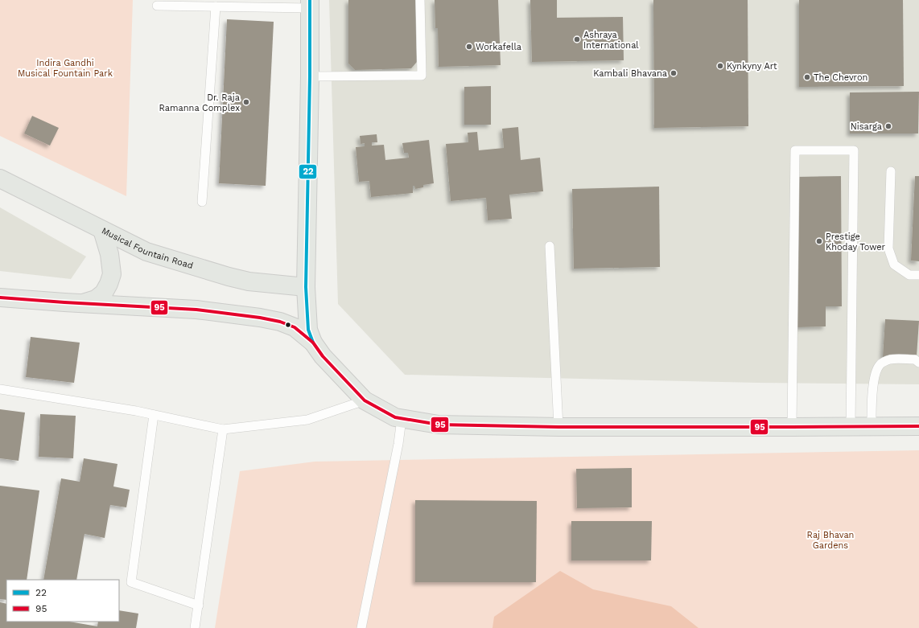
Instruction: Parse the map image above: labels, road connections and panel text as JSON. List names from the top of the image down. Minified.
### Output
{"streets":{"main road":["Musical Fountain Road"]},"parks":["Indira Gandhi Musical Fountain Park","Raj Bhavan Gardens"],"places":["Ashraya International","Workafella","Kynkyny Art","Kambali Bhavana","The Chevron","Dr. Raja Ramanna Complex","Nisarga","Prestige Khoday Tower"],"lines":["transit line 22","transit line 95"],"legend":["22","95"]}
